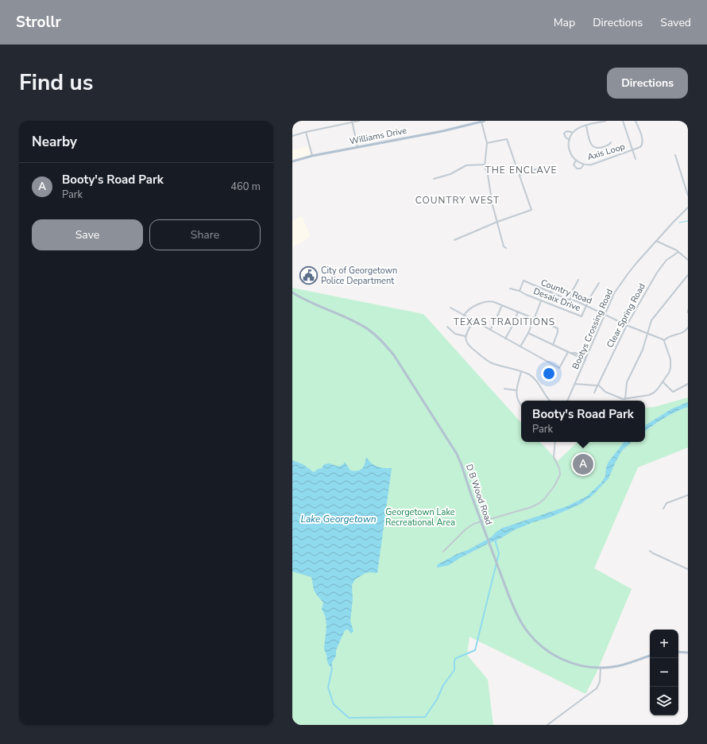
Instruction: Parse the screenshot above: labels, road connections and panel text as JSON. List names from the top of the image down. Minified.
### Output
{"streets":{"main road":["Williams Drive","D B Wood Road"],"street":["Axis Loop","Country Road","Desaix Drive","Clear Spring Road","Bootys Crossing Road"]},"crossings":[["Country Road","Desaix Drive"],["Country Road","Clear Spring Road"],["Country Road","Bootys Crossing Road"]],"districts":["THE ENCLAVE","COUNTRY WEST","TEXAS TRADITIONS"],"water":["Lake Georgetown"],"parks":["Georgetown Lake Recreational Area"],"places":{"public building":["City of Georgetown Police Department"]},"page":{"header":"Strollr","nav":["Map","Directions","Saved"],"title":"Find us","buttons":["Directions",["Save","Share"]],"heading":"Nearby","list":[{"mark":"A","name":"Booty's Road Park","note":"Park","value":"460 m"}],"popup":["Booty's Road Park","Park"],"pins":"A","map_buttons":["+","−"]}}
